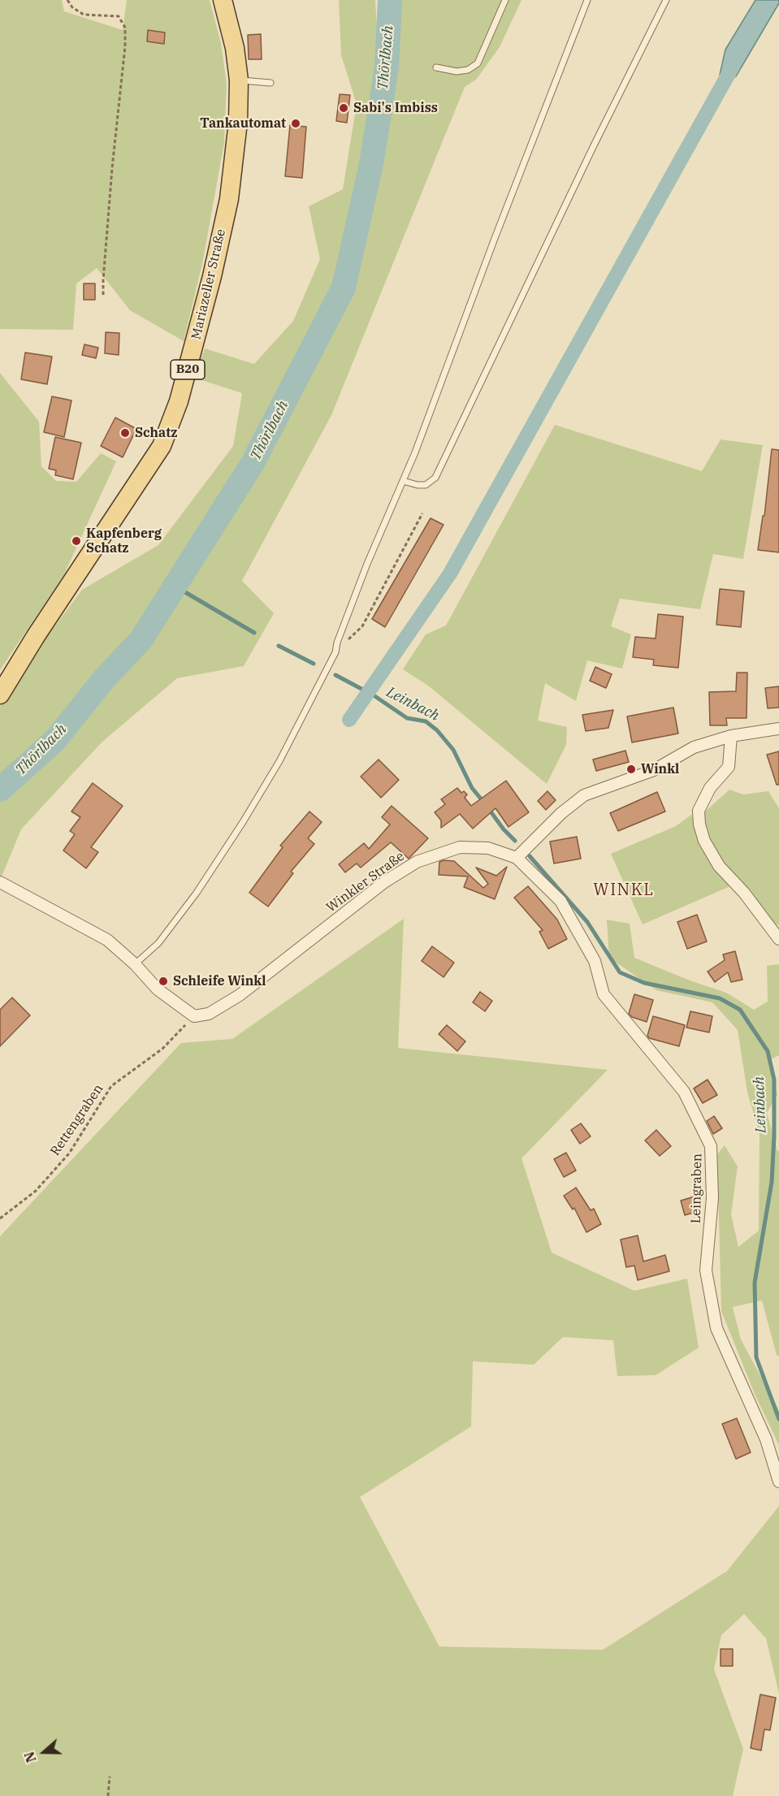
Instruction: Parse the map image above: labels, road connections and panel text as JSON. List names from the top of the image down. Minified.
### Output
{"streets":{"main road":["Mariazeller Straße","B20"],"street":["Winkler Straße","Leingraben"],"path":["Rettengraben"]},"crossings":[["Winkler Straße","Rettengraben"],["Winkler Straße","Leingraben"]],"districts":["WINKL"],"water":["Thörlbach","Leinbach"],"places":["Sabi's Imbiss","Tankautomat","Schatz","Kapfenberg Schatz","Winkl","Schleife Winkl"],"north":"left"}
